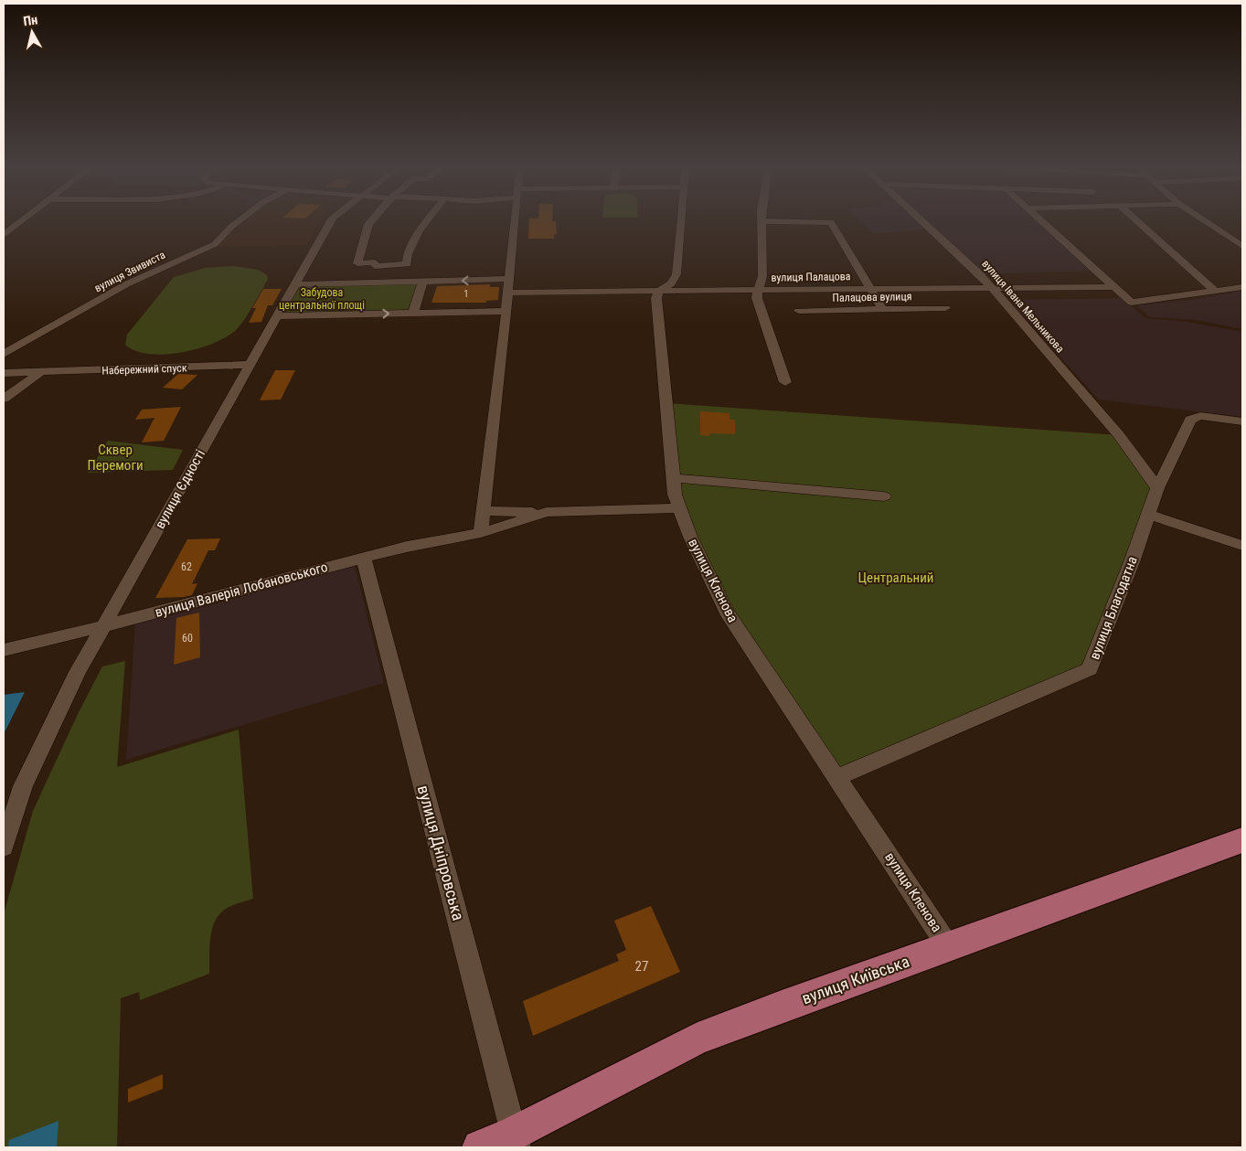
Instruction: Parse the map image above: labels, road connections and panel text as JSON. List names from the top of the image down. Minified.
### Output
{"streets":{"main road":["вулиця Київська"],"street":["вулиця Звивиста","вулиця Палацова","Палацова вулиця","вулиця Івана Мельникова","Набережний спуск","вулиця Єдності","вулиця Кленова","вулиця Валерія Лобановського","вулиця Благодатна","вулиця Дніпровська"]},"crossings":[["вулиця Палацова","вулиця Івана Мельникова"],["вулиця Палацова","вулиця Кленова"],["вулиця Івана Мельникова","вулиця Благодатна"],["Набережний спуск","вулиця Єдності"],["вулиця Єдності","вулиця Валерія Лобановського"],["вулиця Кленова","вулиця Благодатна"],["вулиця Кленова","вулиця Київська"],["вулиця Валерія Лобановського","вулиця Дніпровська"],["вулиця Дніпровська","вулиця Київська"]],"parks":["Забудова центральної площі","Сквер Перемоги","Центральний"],"house_numbers":["1","62","60","27"],"north":"top"}
